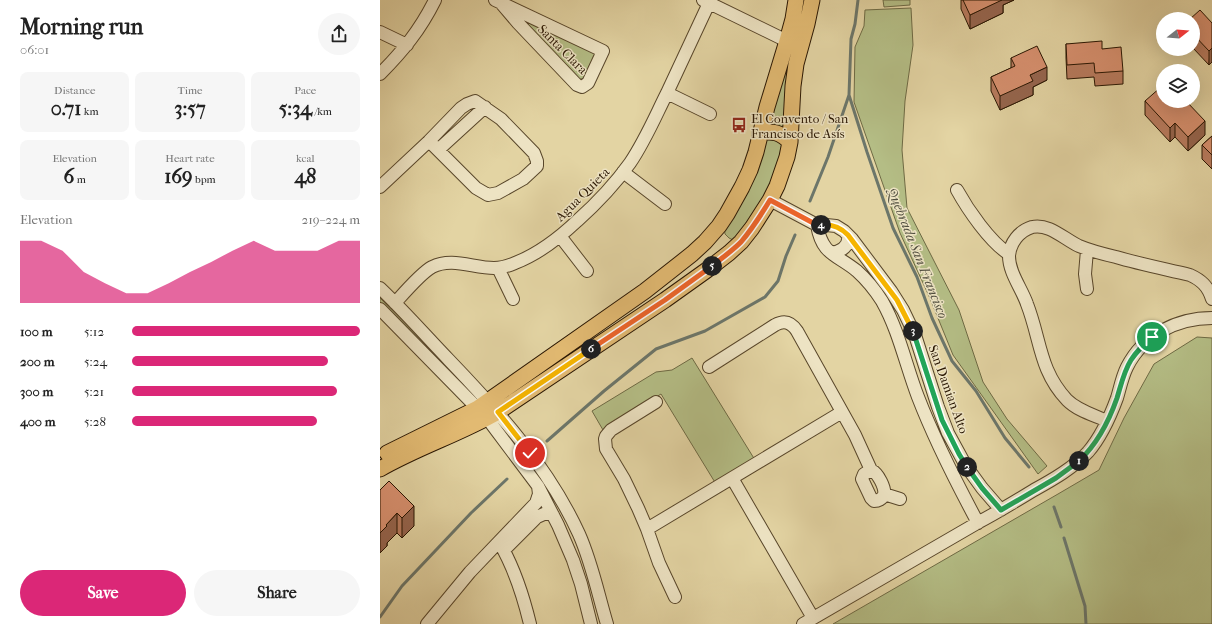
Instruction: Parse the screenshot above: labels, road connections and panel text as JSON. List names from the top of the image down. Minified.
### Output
{"streets":{"street":["Santa Clara","Agua Quieta","San Damian Alto"]},"water":["Quebrada San Francisco"],"places":{"bus stop":["El Convento / San Francisco de Asís"]},"north":"right","page":{"heading":["Morning run","06:01"],"stats":[["Distance","0.71 km"],["Time","3:57"],["Pace","5:34 /km"],["Elevation","6 m"],["Heart rate","169 bpm"],["kcal","48"]],"chart":["Elevation","219–224 m"],"pins":["4","5","3","6","1","2"],"list":[{"name":"100 m","note":"5:12"},{"name":"200 m","note":"5:24"},{"name":"300 m","note":"5:21"},{"name":"400 m","note":"5:28"}],"buttons":["Save","Share"]}}
